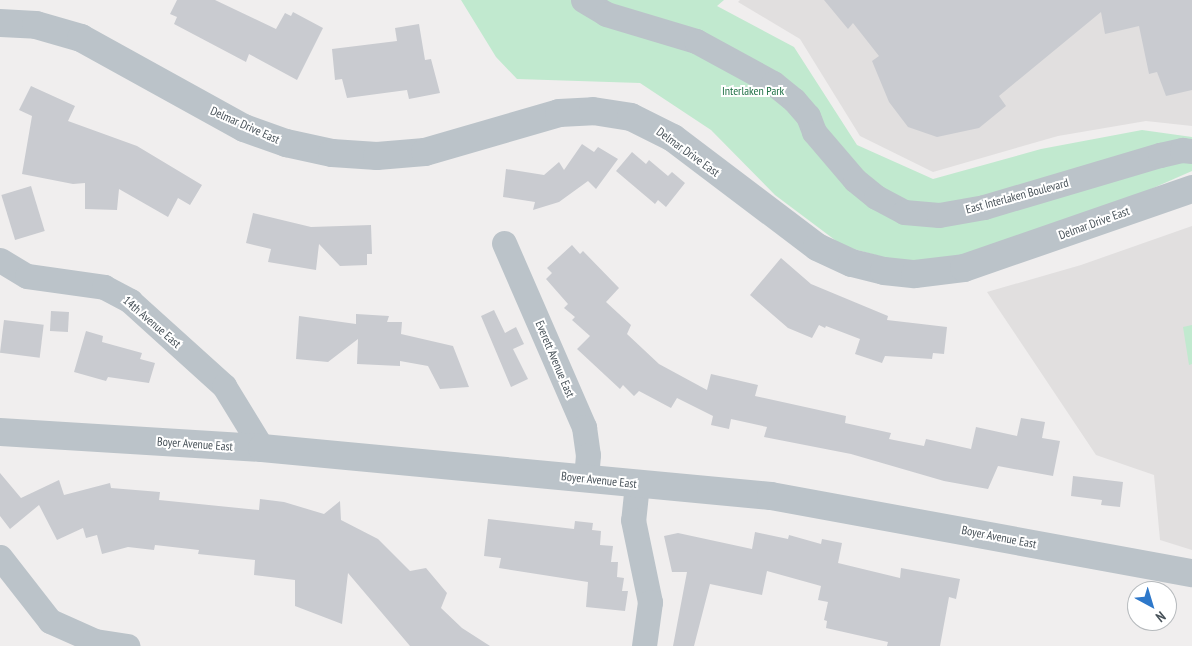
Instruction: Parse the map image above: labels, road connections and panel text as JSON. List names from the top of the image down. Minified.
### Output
{"streets":{"street":["Delmar Drive East","East Interlaken Boulevard","14th Avenue East","Everett Avenue East","Boyer Avenue East"]},"crossings":[["14th Avenue East","Boyer Avenue East"],["Everett Avenue East","Boyer Avenue East"]],"parks":["Interlaken Park"],"north":"bottom right"}
